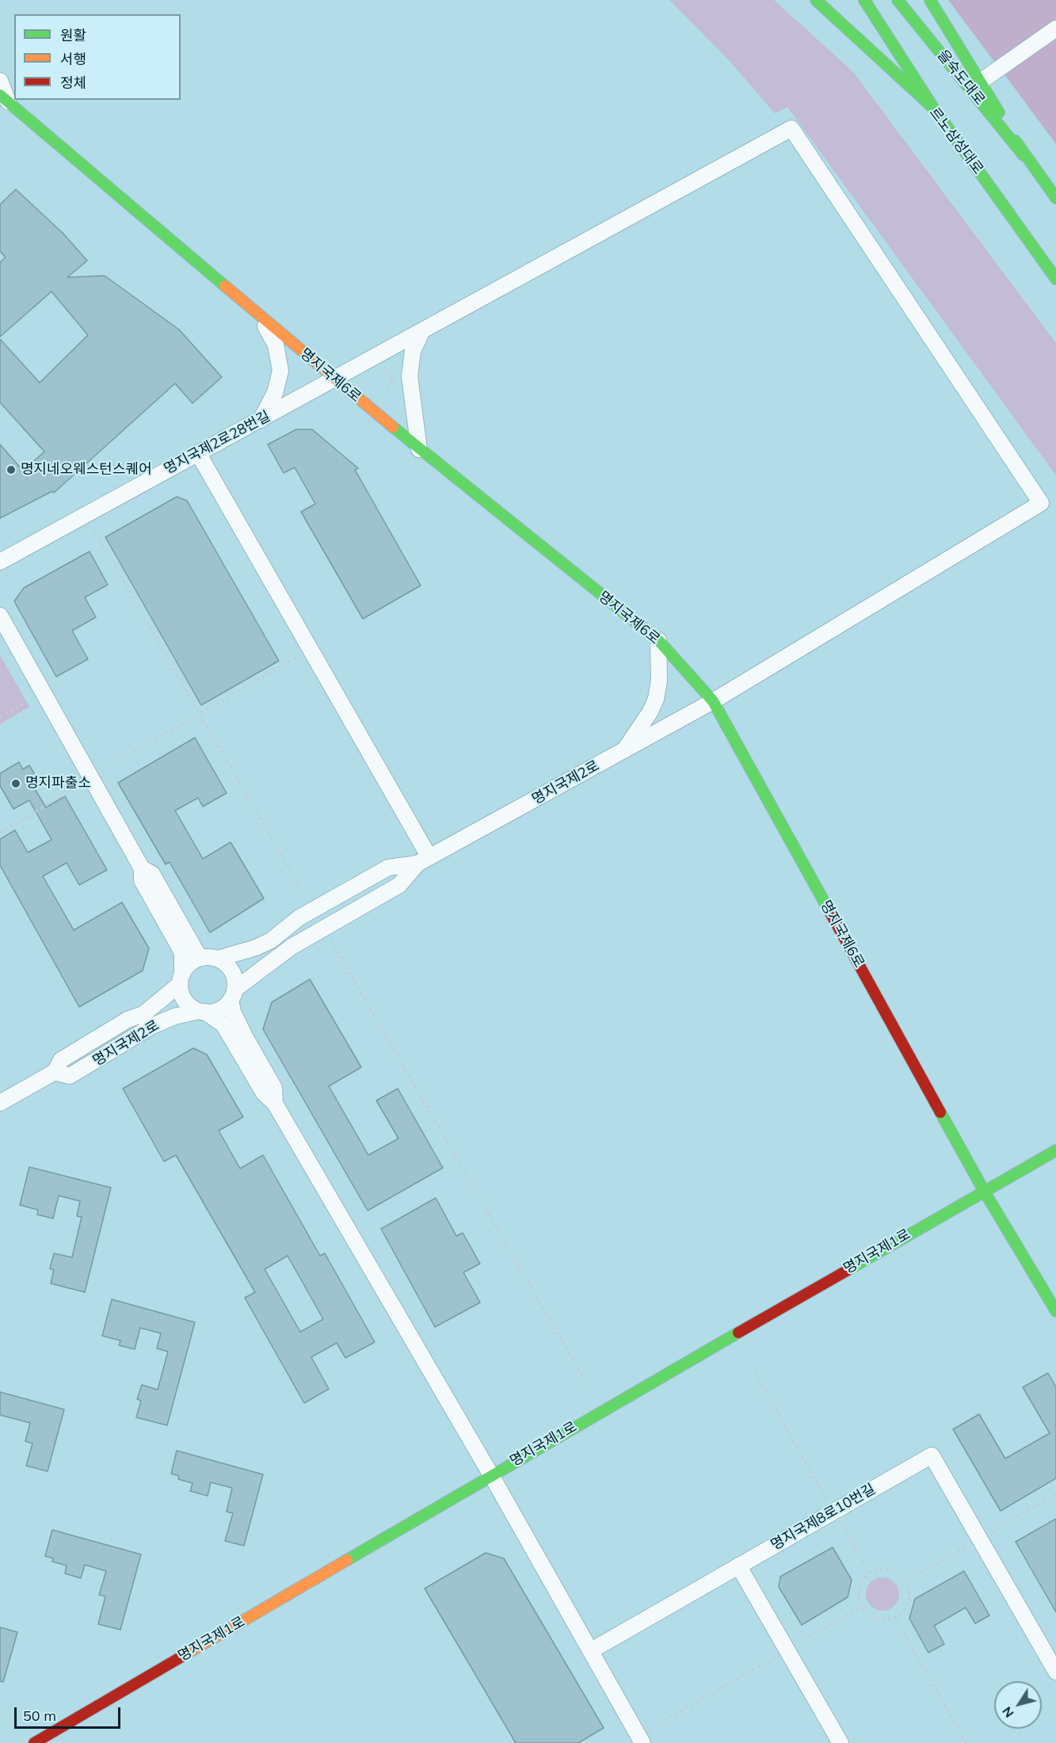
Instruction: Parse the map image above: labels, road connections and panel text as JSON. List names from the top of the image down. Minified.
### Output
{"streets":{"main road":["을숙도대로","르노삼성대로","명지국제6로","명지국제1로"],"street":["명지국제2로28번길","명지국제2로","명지국제8로10번길"]},"crossings":[["명지국제6로","명지국제2로28번길"],["명지국제6로","명지국제2로"],["명지국제6로","명지국제1로"],["명지국제2로28번길","명지국제2로"]],"places":["명지네오웨스턴스퀘어","명지파출소"],"legend":["원활","서행","정체"],"scale_bar":"50 m","north":"bottom left"}
